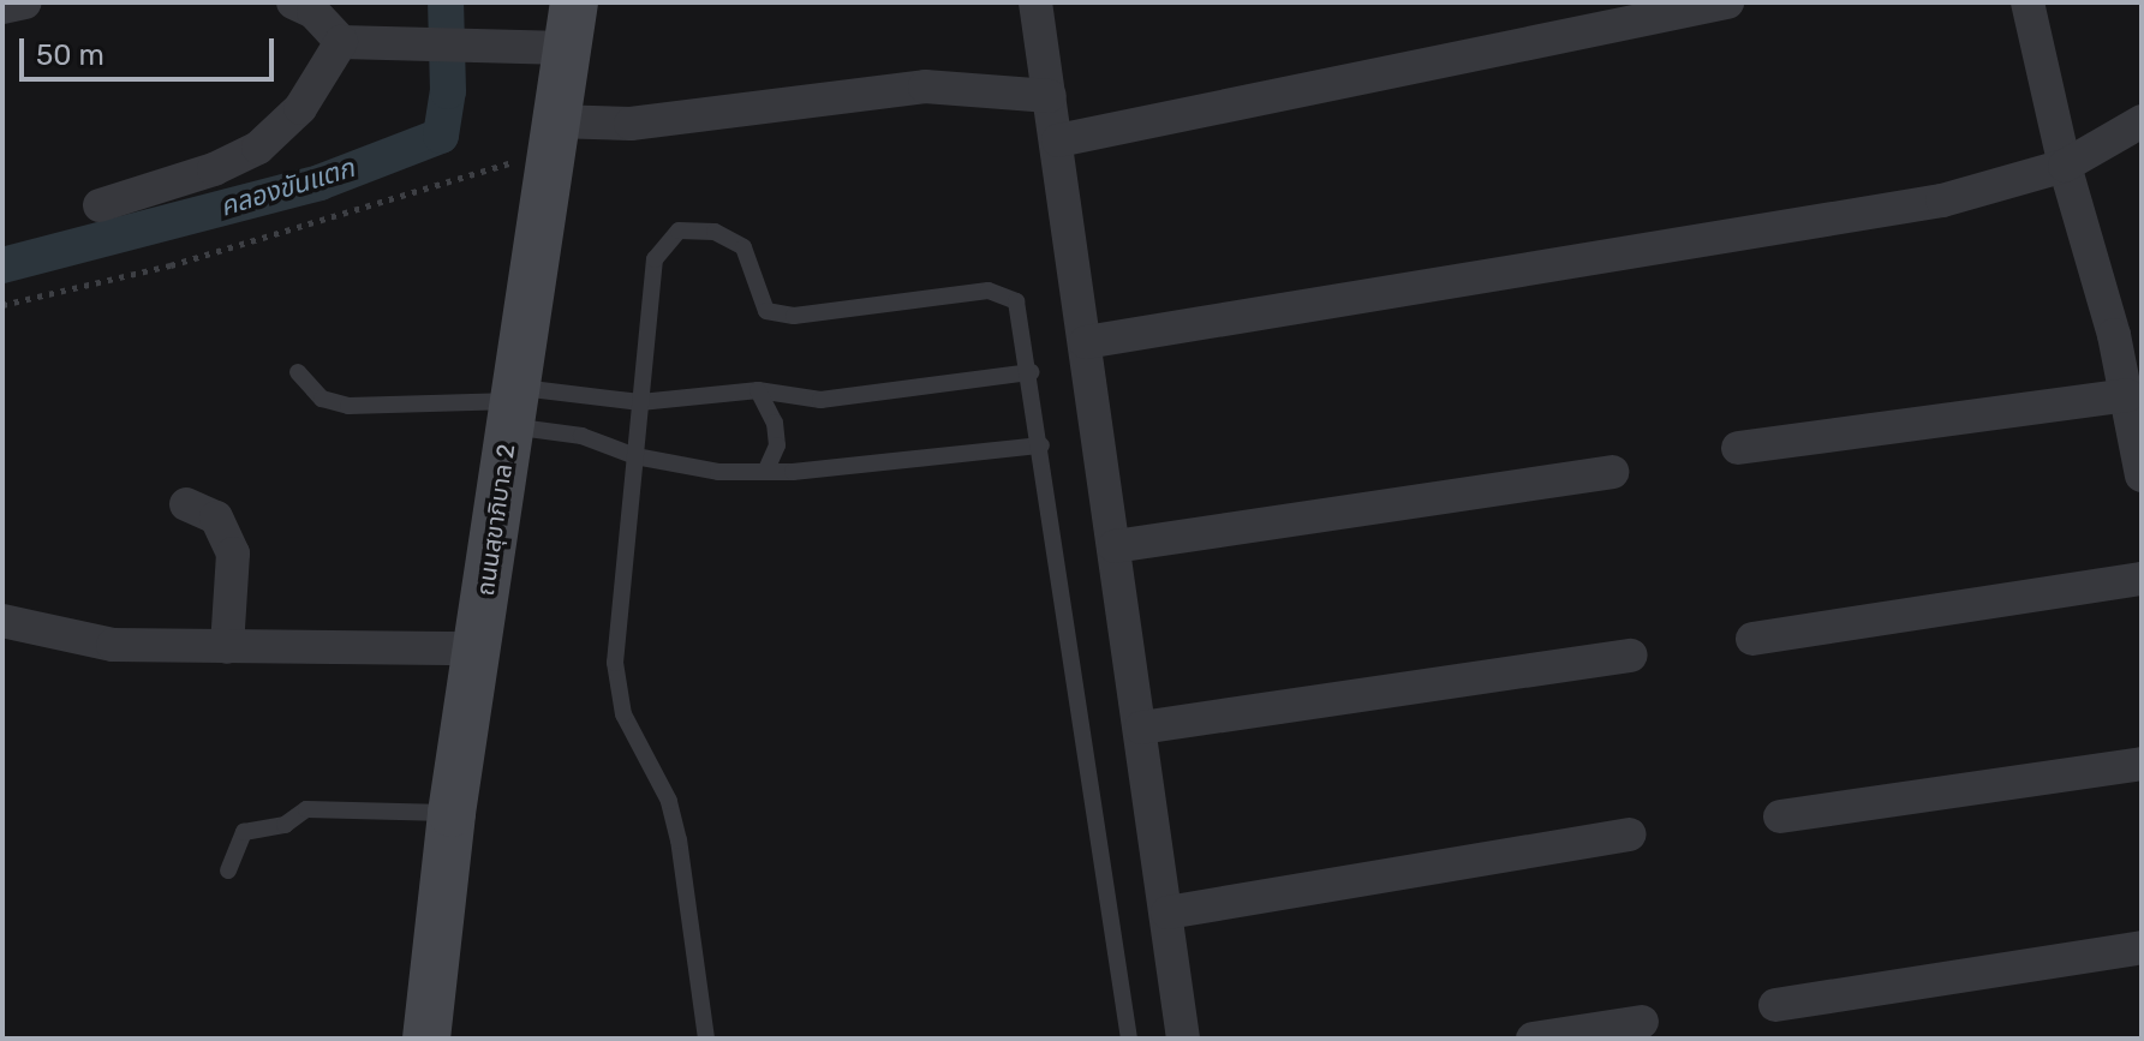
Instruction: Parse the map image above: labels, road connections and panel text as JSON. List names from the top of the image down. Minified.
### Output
{"streets":{"street":["ถนนสุขาภิบาล 2"]},"water":["คลองขันแตก"],"scale_bar":"50 m"}
